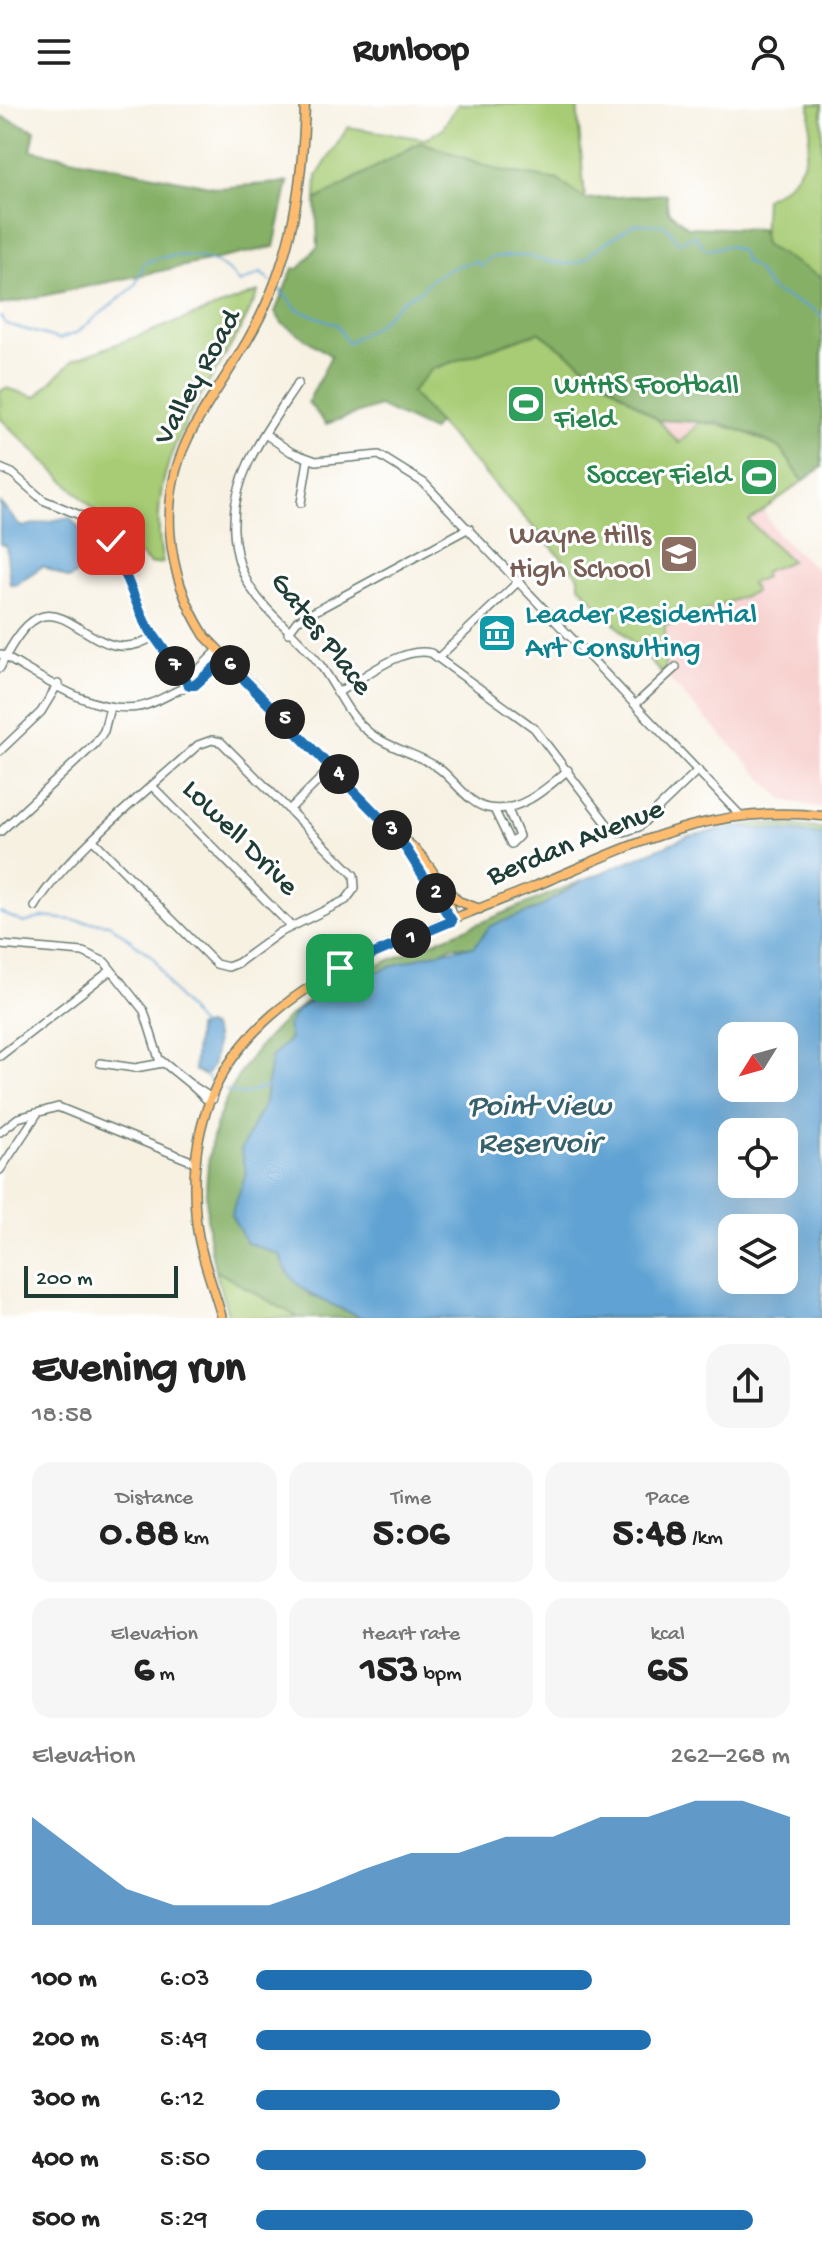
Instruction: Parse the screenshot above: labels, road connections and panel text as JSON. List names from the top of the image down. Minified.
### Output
{"streets":{"main road":["Valley Road","Berdan Avenue"],"street":["Gates Place","Lowell Drive"]},"crossings":[["Valley Road","Berdan Avenue"]],"water":["Point View Reservoir"],"places":{"sports":["WHHS Football Field","Soccer Field"],"school or university":["Wayne Hills High School"],"museum":["Leader Residential Art Consulting"]},"scale_bar":"200 m","north":"bottom left","page":{"header":"Runloop","pins":["6","7","5","4","3","2","1"],"scale":"200 m","heading":["Evening run","18:58"],"stats":[["Distance","0.88 km"],["Time","5:06"],["Pace","5:48 /km"],["Elevation","6 m"],["Heart rate","153 bpm"],["kcal","65"]],"chart":["Elevation","262–268 m"],"list":[{"name":"100 m","note":"6:03"},{"name":"200 m","note":"5:49"},{"name":"300 m","note":"6:12"},{"name":"400 m","note":"5:50"},{"name":"500 m","note":"5:29"}]}}
